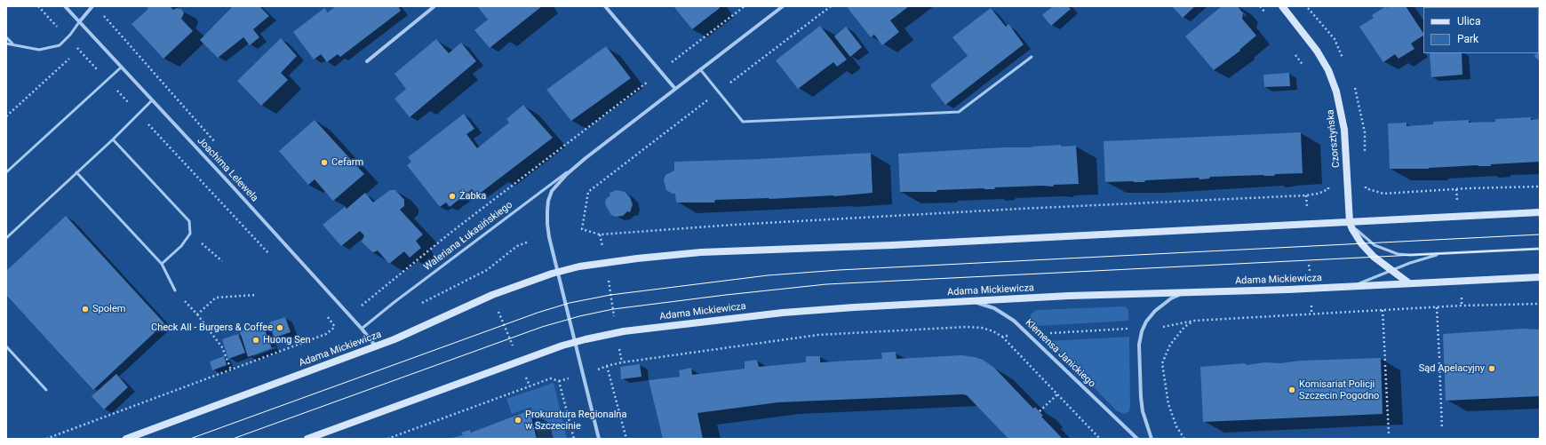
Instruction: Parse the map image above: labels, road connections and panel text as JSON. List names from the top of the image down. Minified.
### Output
{"streets":{"street":["Czorsztyńska","Joachima Lelewela","Waleriana Łukasińskiego","Adama Mickiewicza","Klemensa Janickiego"]},"crossings":[["Czorsztyńska","Adama Mickiewicza"],["Joachima Lelewela","Waleriana Łukasińskiego"],["Joachima Lelewela","Adama Mickiewicza"],["Waleriana Łukasińskiego","Adama Mickiewicza"],["Adama Mickiewicza","Klemensa Janickiego"]],"places":["Cefarm","Żabka","Społem","Check All - Burgers & Coffee","Huong Sen","Sąd Apelacyjny","Komisariat Policji Szczecin Pogodno","Prokuratura Regionalna w Szczecinie"],"legend":["Ulica","Park"]}
